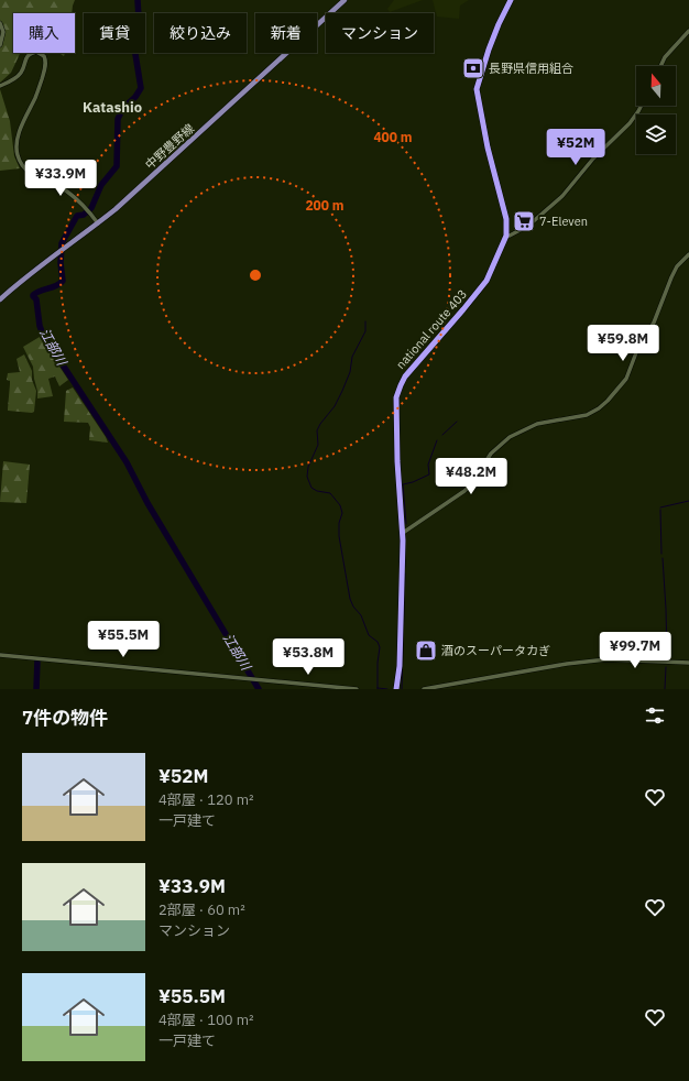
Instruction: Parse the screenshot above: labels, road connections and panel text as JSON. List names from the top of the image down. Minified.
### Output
{"streets":{"highway":["national route 403"],"main road":["中野豊野線"]},"districts":["Katashio"],"water":["江部川"],"places":{"bank":["長野県信用組合"],"supermarket":["7-Eleven"],"shop":["酒のスーパータカぎ"]},"north":"top","page":{"chip":["購入","賃貸","絞り込み","新着","マンション"],"price":["¥52M","¥33.9M","¥59.8M","¥48.2M","¥55.5M","¥99.7M","¥53.8M"],"heading":"7件の物件","list":[{"name":"¥52M","note":"4部屋 · 120 m² · 一戸建て"},{"name":"¥33.9M","note":"2部屋 · 60 m² · マンション"},{"name":"¥55.5M","note":"4部屋 · 100 m² · 一戸建て"}]},"rings":["400 m","200 m"]}
